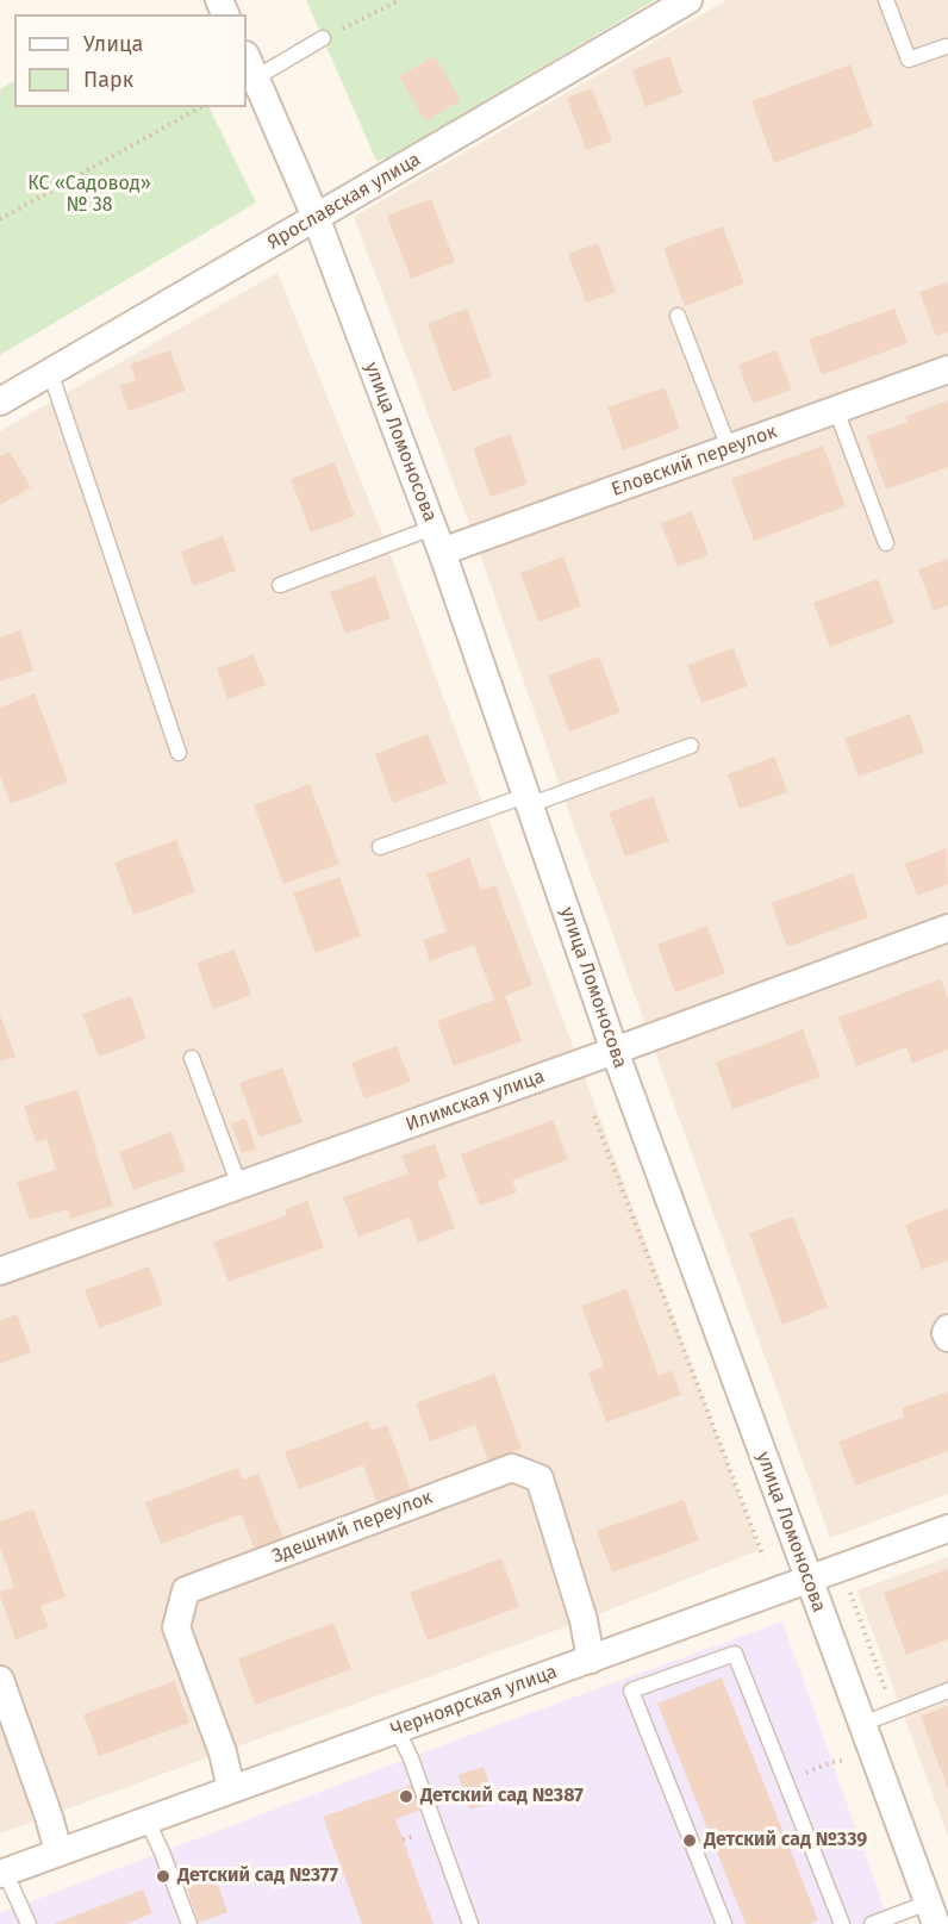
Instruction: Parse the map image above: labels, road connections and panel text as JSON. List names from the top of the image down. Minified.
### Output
{"streets":{"street":["Ярославская улица","улица Ломоносова","Еловский переулок","Илимская улица","Здешний переулок","Черноярская улица"]},"crossings":[["Ярославская улица","улица Ломоносова"],["улица Ломоносова","Еловский переулок"],["улица Ломоносова","Илимская улица"],["улица Ломоносова","Черноярская улица"],["Здешний переулок","Черноярская улица"]],"parks":["КС «Садовод» № 38"],"places":["Детский сад №387","Детский сад №339","Детский сад №377"],"legend":["Улица","Парк"]}
